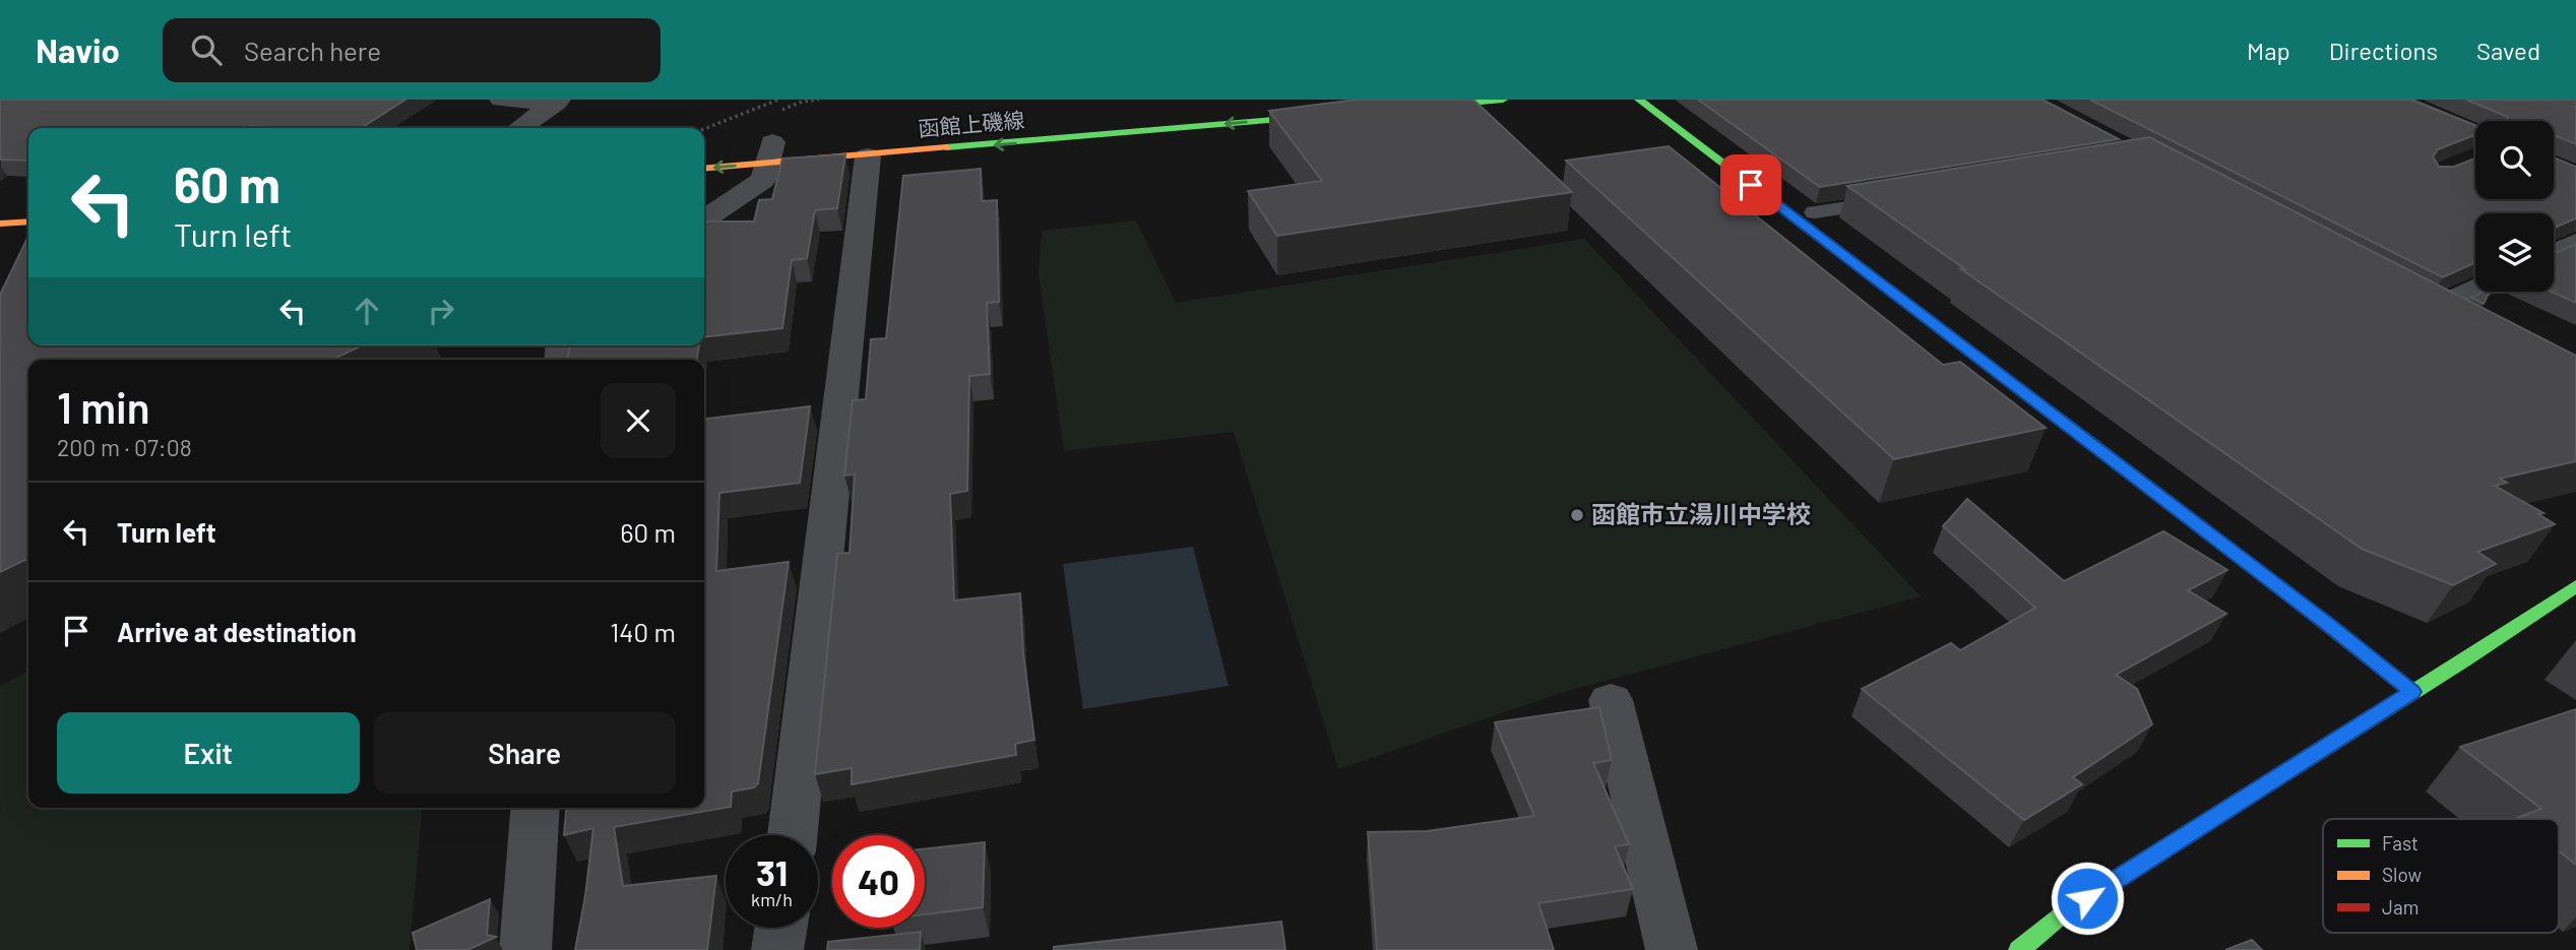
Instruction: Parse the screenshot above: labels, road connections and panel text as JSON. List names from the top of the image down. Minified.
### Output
{"streets":{"street":["函館上磯線"]},"one_way":["函館上磯線"],"places":["函館市立湯川中学校"],"legend":["Fast","Slow","Jam"],"page":{"header":"Navio","search":"Search here","nav":["Map","Directions","Saved"],"turn":["60 m","Turn left"],"heading":["1 min","200 m · 07:08"],"list":[{"name":"Turn left","value":"60 m"},{"name":"Arrive at destination","value":"140 m"}],"buttons":["Exit","Share"],"speed":"31 km/h","limit":"40"}}
